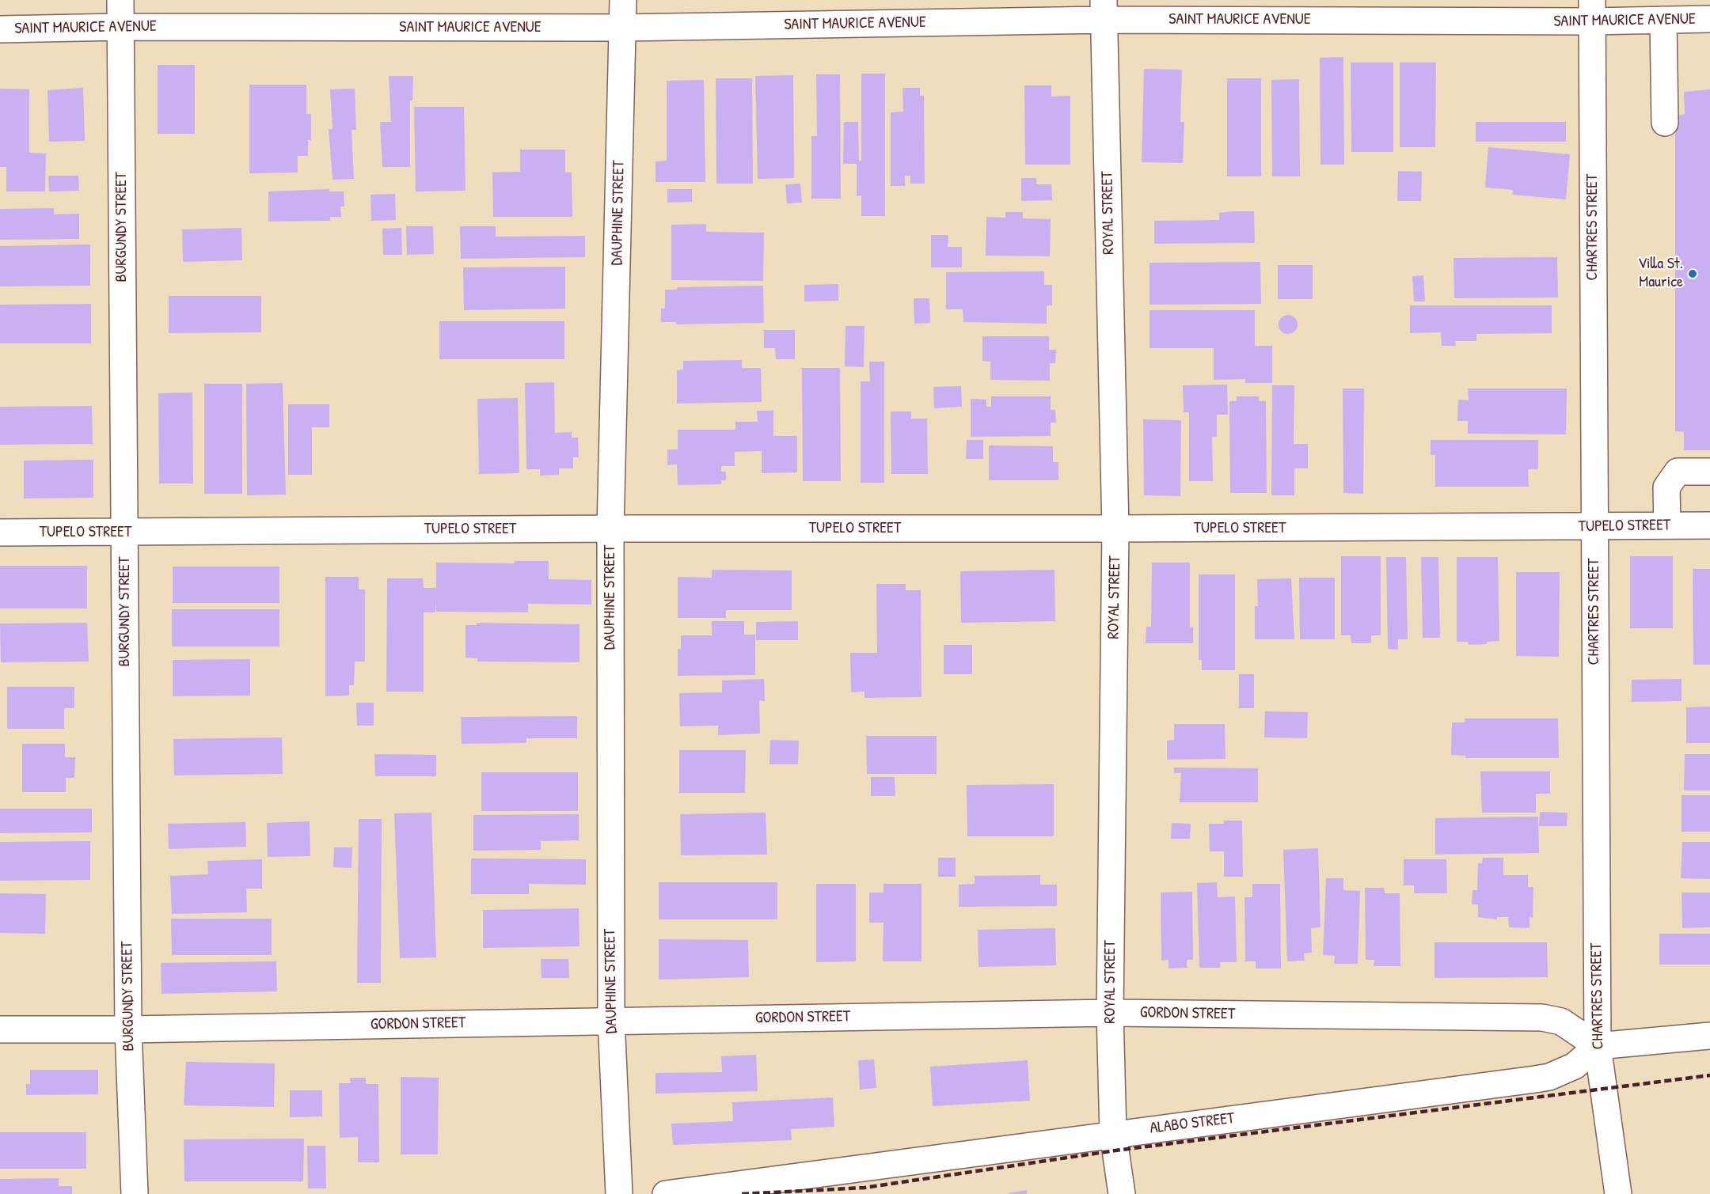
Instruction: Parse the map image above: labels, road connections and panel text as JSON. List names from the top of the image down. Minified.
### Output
{"streets":{"street":["SAINT MAURICE AVENUE","DAUPHINE STREET","ROYAL STREET","BURGUNDY STREET","CHARTRES STREET","TUPELO STREET","GORDON STREET","ALABO STREET"]},"crossings":[["SAINT MAURICE AVENUE","DAUPHINE STREET"],["SAINT MAURICE AVENUE","ROYAL STREET"],["SAINT MAURICE AVENUE","BURGUNDY STREET"],["SAINT MAURICE AVENUE","CHARTRES STREET"],["DAUPHINE STREET","TUPELO STREET"],["DAUPHINE STREET","GORDON STREET"],["ROYAL STREET","TUPELO STREET"],["ROYAL STREET","GORDON STREET"],["ROYAL STREET","ALABO STREET"],["BURGUNDY STREET","TUPELO STREET"],["BURGUNDY STREET","GORDON STREET"],["CHARTRES STREET","TUPELO STREET"],["CHARTRES STREET","GORDON STREET"],["CHARTRES STREET","ALABO STREET"],["GORDON STREET","ALABO STREET"]],"places":["Villa St. Maurice"]}
